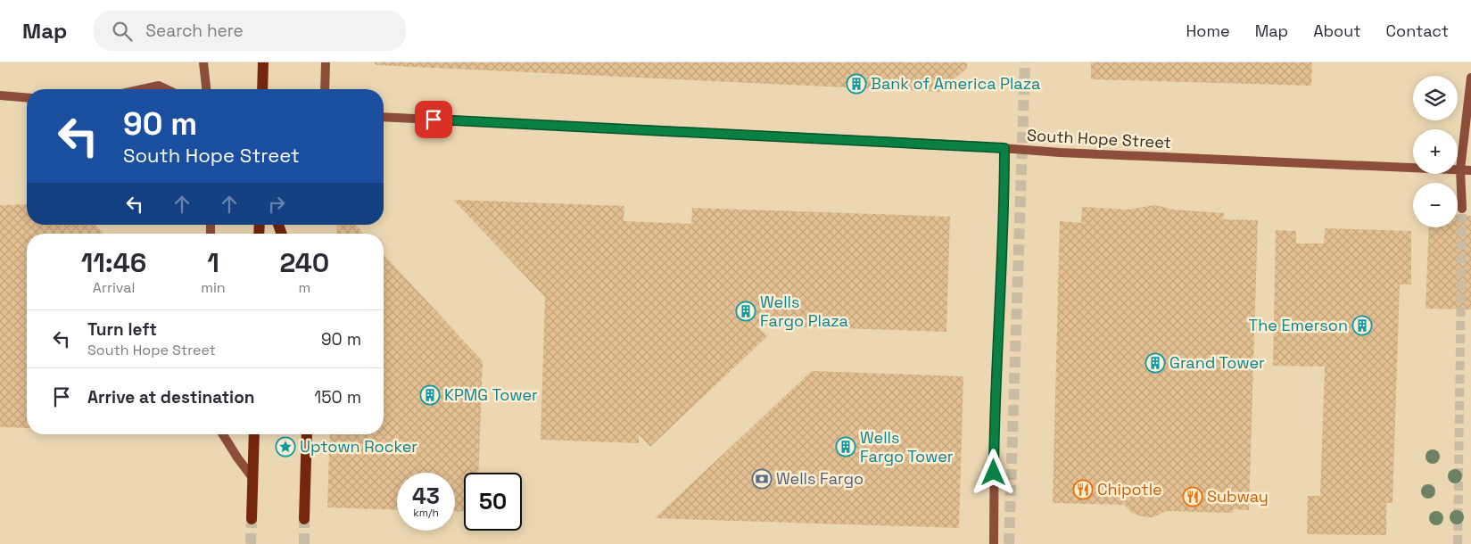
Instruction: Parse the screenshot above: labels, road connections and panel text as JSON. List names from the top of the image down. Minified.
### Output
{"streets":{"main road":["South Hope Street"]},"places":{"building":["Bank of America Plaza","Wells Fargo Plaza","The Emerson","Grand Tower","KPMG Tower","Wells Fargo Tower"],"place":["Uptown Rocker"],"bank":["Wells Fargo"],"restaurant":["Chipotle","Subway"]},"page":{"header":"Map","search":"Search here","nav":["Home","Map","About","Contact"],"map_buttons":["+","−"],"turn":["90 m","South Hope Street"],"eta":["11:46","Arrival","1","min","240","m"],"list":[{"name":"Turn left","note":"South Hope Street","value":"90 m"},{"name":"Arrive at destination","value":"150 m"}],"speed":"43 km/h","limit":"50"}}
